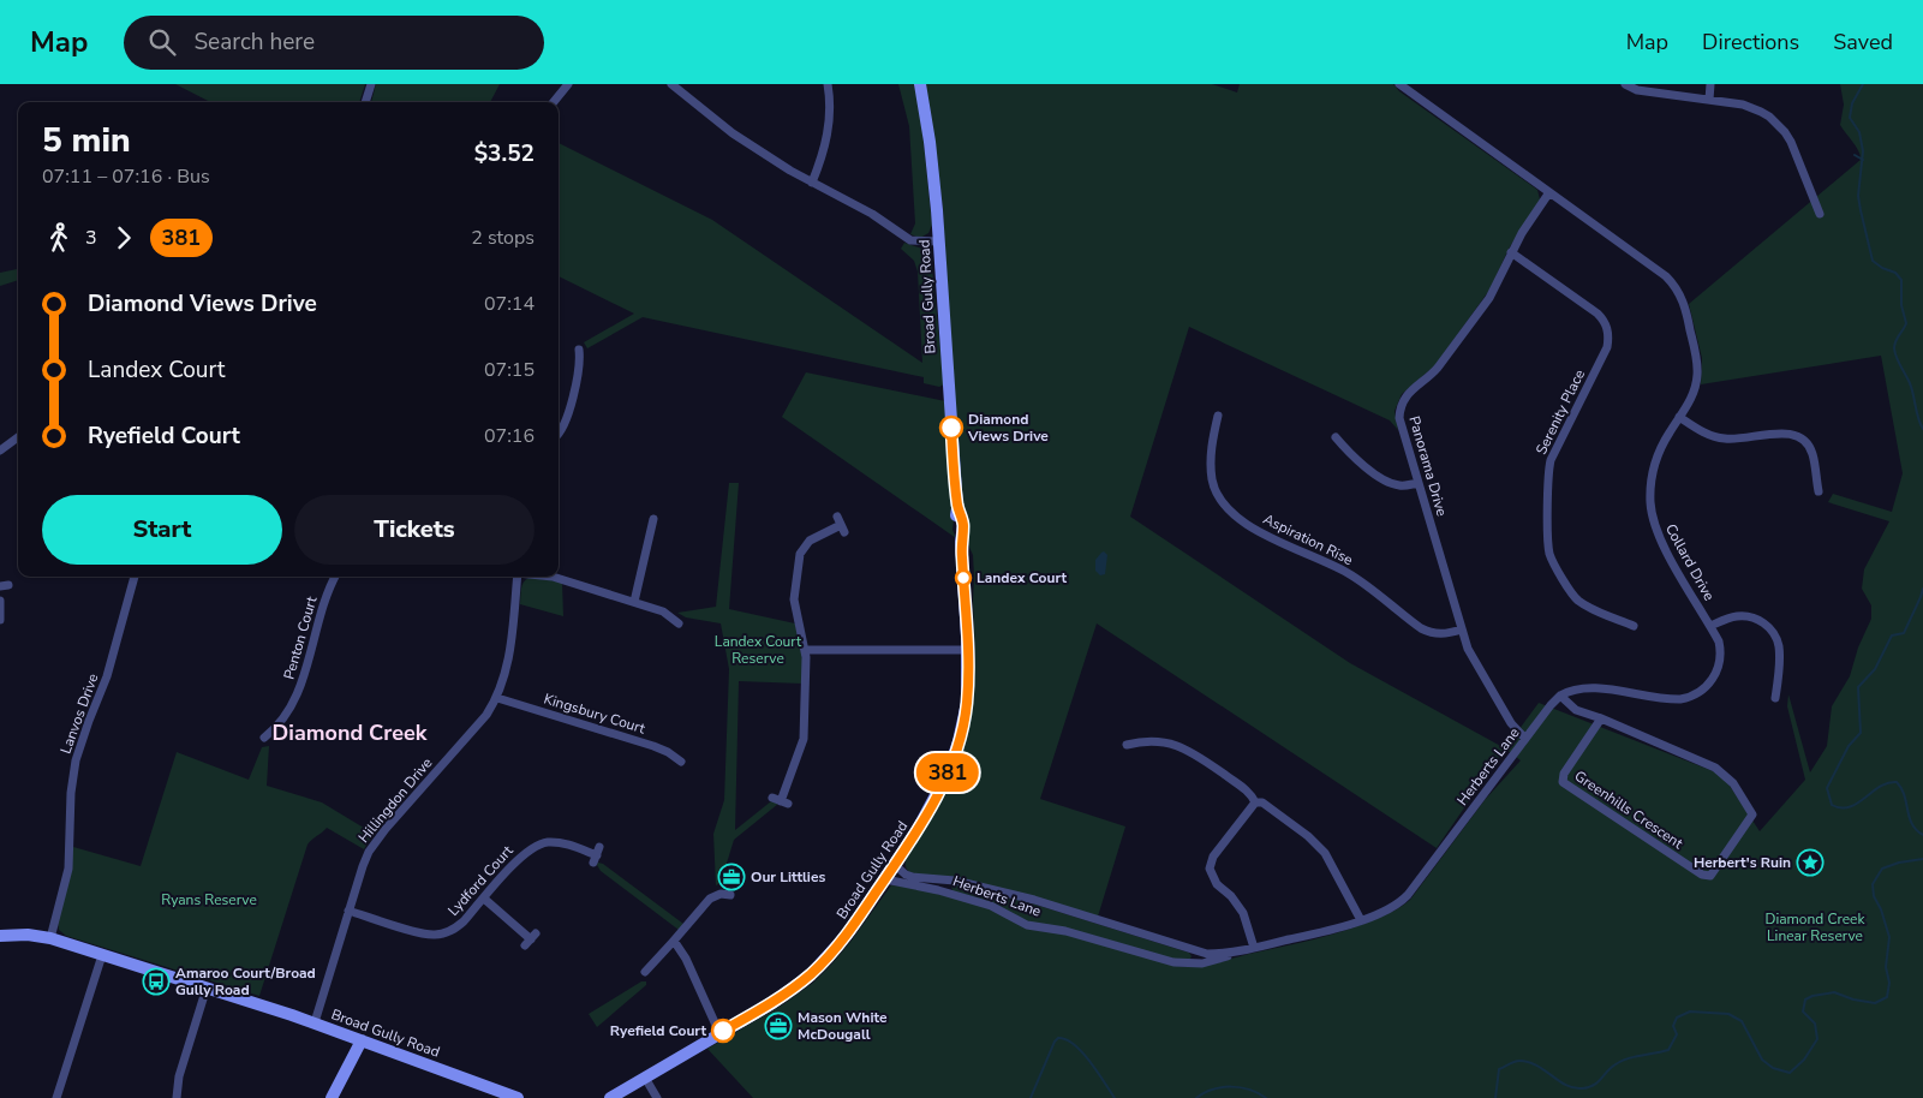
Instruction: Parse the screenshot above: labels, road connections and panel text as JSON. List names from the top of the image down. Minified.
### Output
{"streets":{"street":["Broad Gully Road","Serenity Place","Panorama Drive","Aspiration Rise","Collard Drive","Penton Court","Lanvos Drive","Kingsbury Court","Herberts Lane","Hillingdon Drive","Greenhills Crescent","Lydford Court"]},"crossings":[["Broad Gully Road","Lanvos Drive"],["Broad Gully Road","Herberts Lane"],["Broad Gully Road","Hillingdon Drive"],["Serenity Place","Panorama Drive"],["Panorama Drive","Aspiration Rise"],["Panorama Drive","Collard Drive"],["Panorama Drive","Herberts Lane"],["Collard Drive","Herberts Lane"],["Kingsbury Court","Hillingdon Drive"],["Hillingdon Drive","Lydford Court"]],"districts":["Diamond Creek"],"parks":["Landex Court Reserve","Ryans Reserve","Diamond Creek Linear Reserve"],"places":{"other":["Diamond Views Drive","Landex Court","Ryefield Court"],"place":["Herbert's Ruin"],"office":["Our Littlies","Mason White McDougall"],"bus stop":["Amaroo Court/Broad Gully Road"]},"lines":["bus line 381"],"page":{"header":"Map","search":"Search here","nav":["Map","Directions","Saved"],"on_map":"381","heading":["5 min","07:11 – 07:16 · Bus","$3.52"],"legs":["3","381","2 stops"],"list":[{"name":"Diamond Views Drive","value":"07:14"},{"name":"Landex Court","value":"07:15"},{"name":"Ryefield Court","value":"07:16"}],"buttons":["Start","Tickets"]}}
